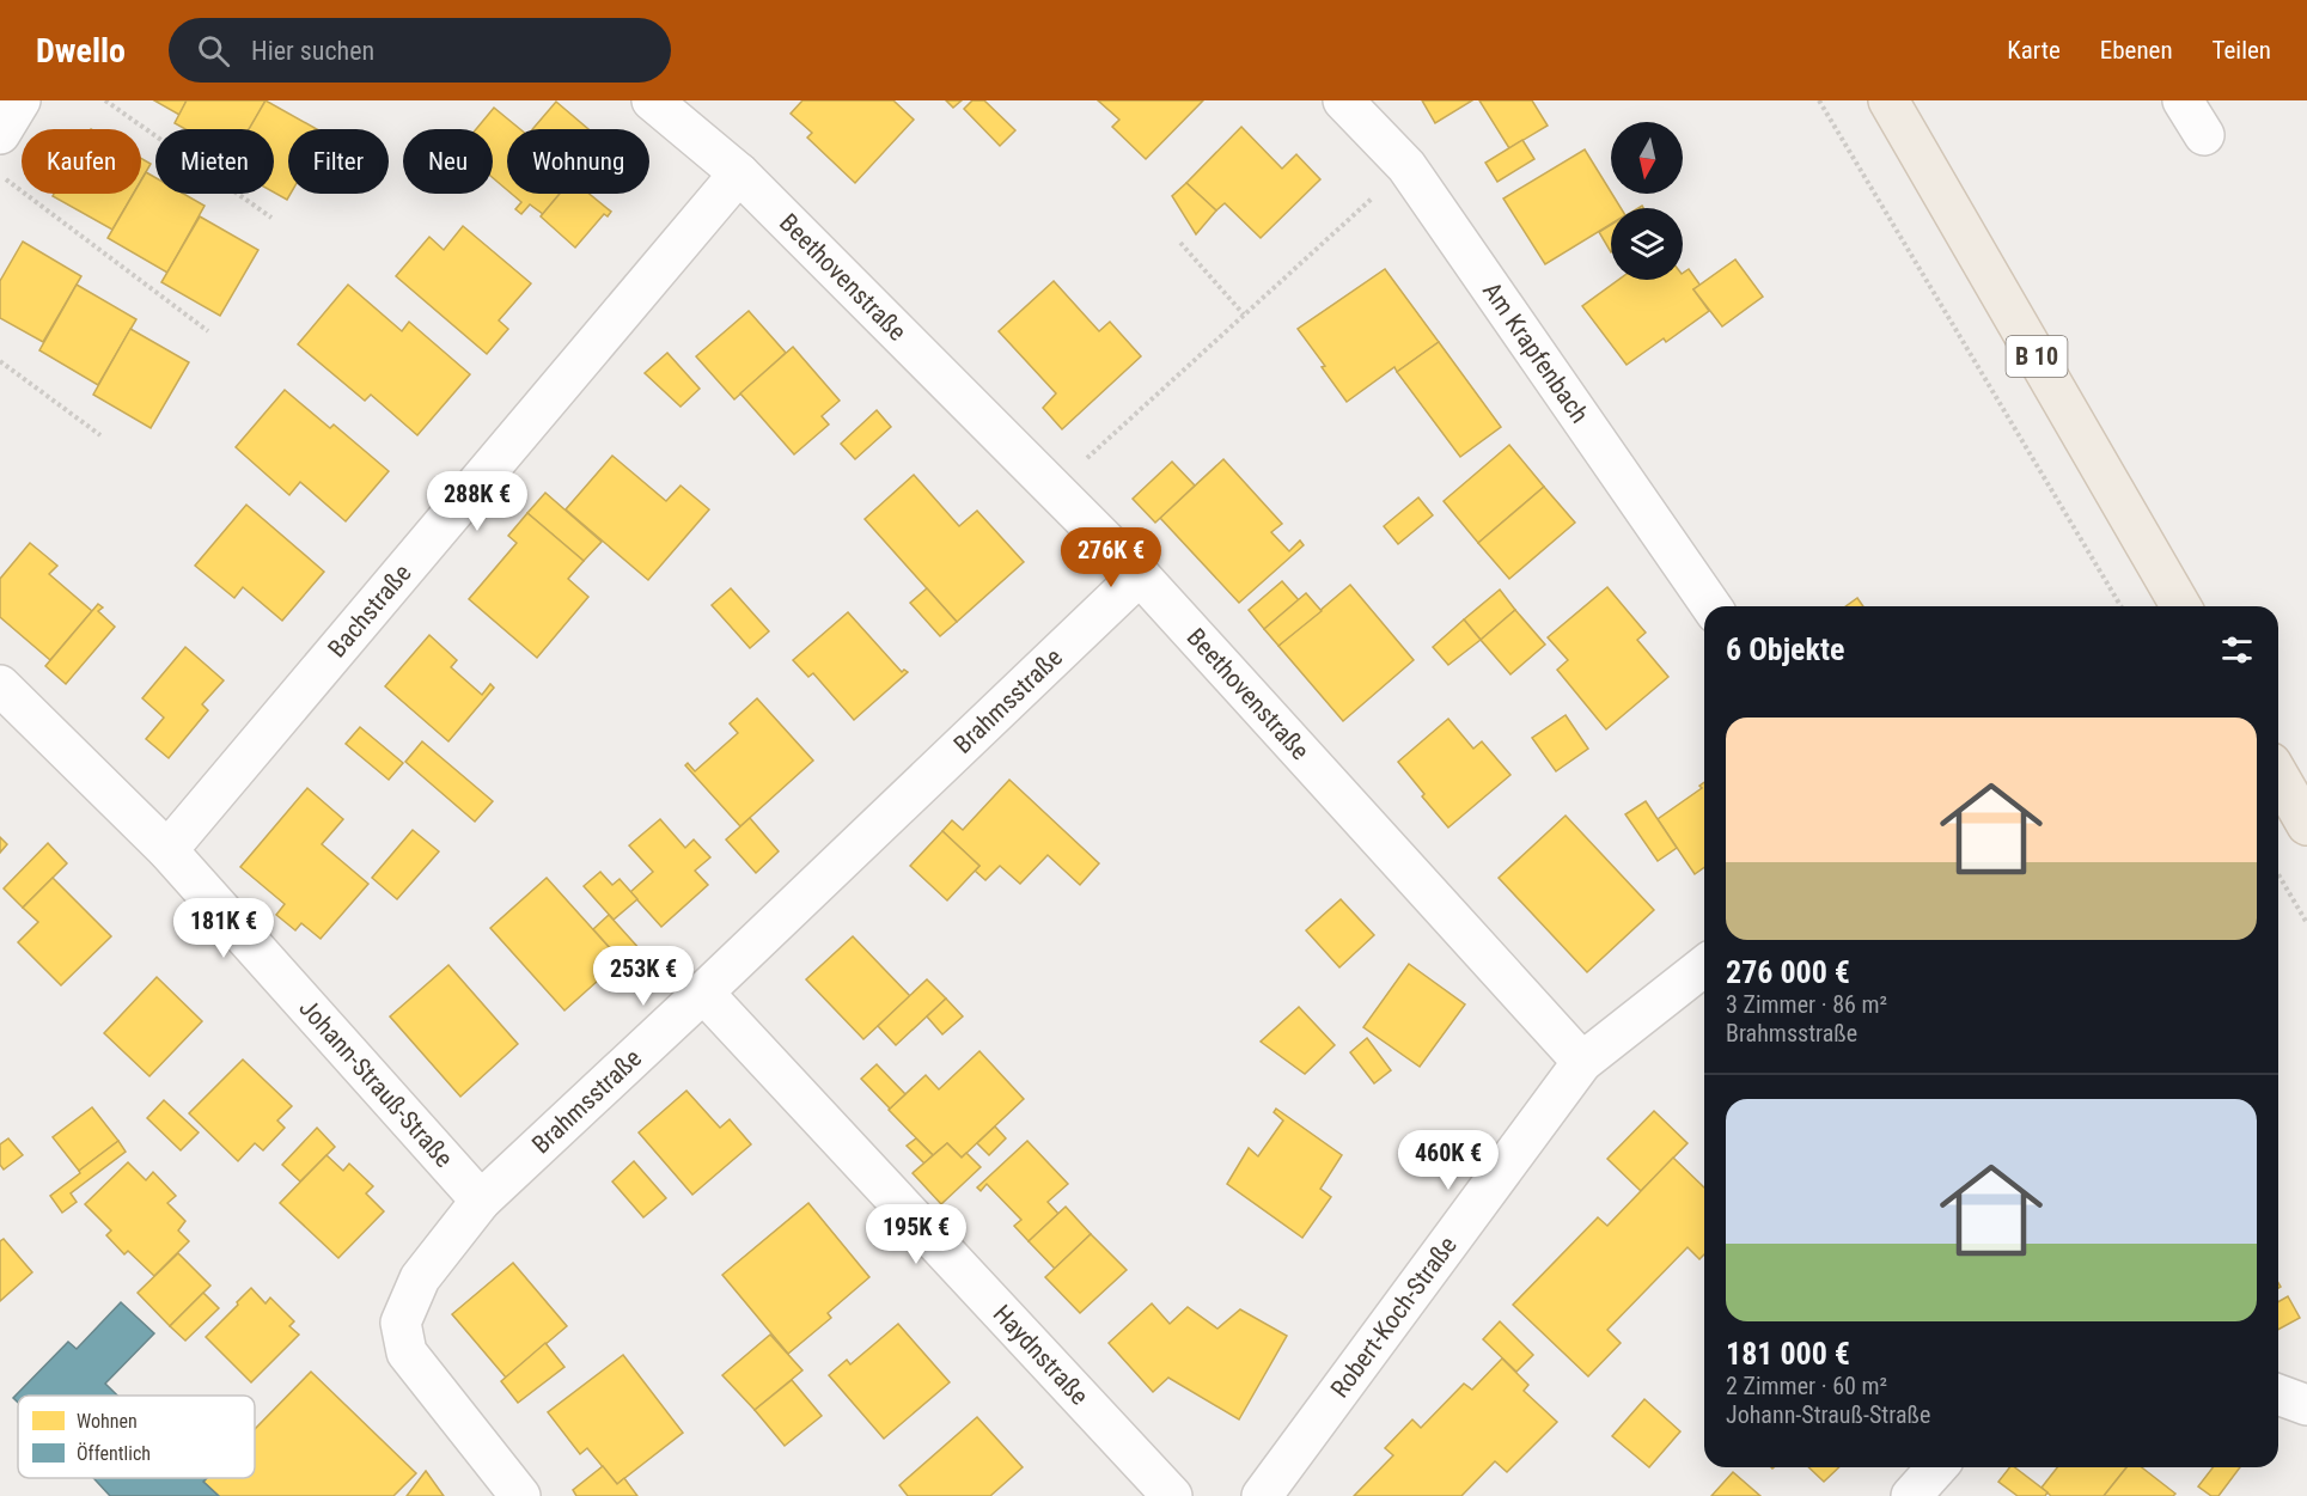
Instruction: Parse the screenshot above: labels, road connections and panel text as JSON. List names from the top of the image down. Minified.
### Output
{"streets":{"main road":["B 10"],"street":["Beethovenstraße","Am Krapfenbach","Bachstraße","Brahmsstraße","Johann-Strauß-Straße","Robert-Koch-Straße","Haydnstraße"]},"crossings":[["Beethovenstraße","Bachstraße"],["Beethovenstraße","Brahmsstraße"],["Beethovenstraße","Robert-Koch-Straße"],["Bachstraße","Johann-Strauß-Straße"],["Brahmsstraße","Johann-Strauß-Straße"],["Brahmsstraße","Haydnstraße"]],"legend":["Wohnen","Öffentlich"],"north":"bottom","page":{"header":"Dwello","search":"Hier suchen","nav":["Karte","Ebenen","Teilen"],"chip":["Kaufen","Mieten","Filter","Neu","Wohnung"],"price":["288K €","276K €","181K €","253K €","460K €","195K €"],"heading":"6 Objekte","list":[{"name":"276 000 €","note":"3 Zimmer · 86 m² · Brahmsstraße"},{"name":"181 000 €","note":"2 Zimmer · 60 m² · Johann-Strauß-Straße"}]}}
